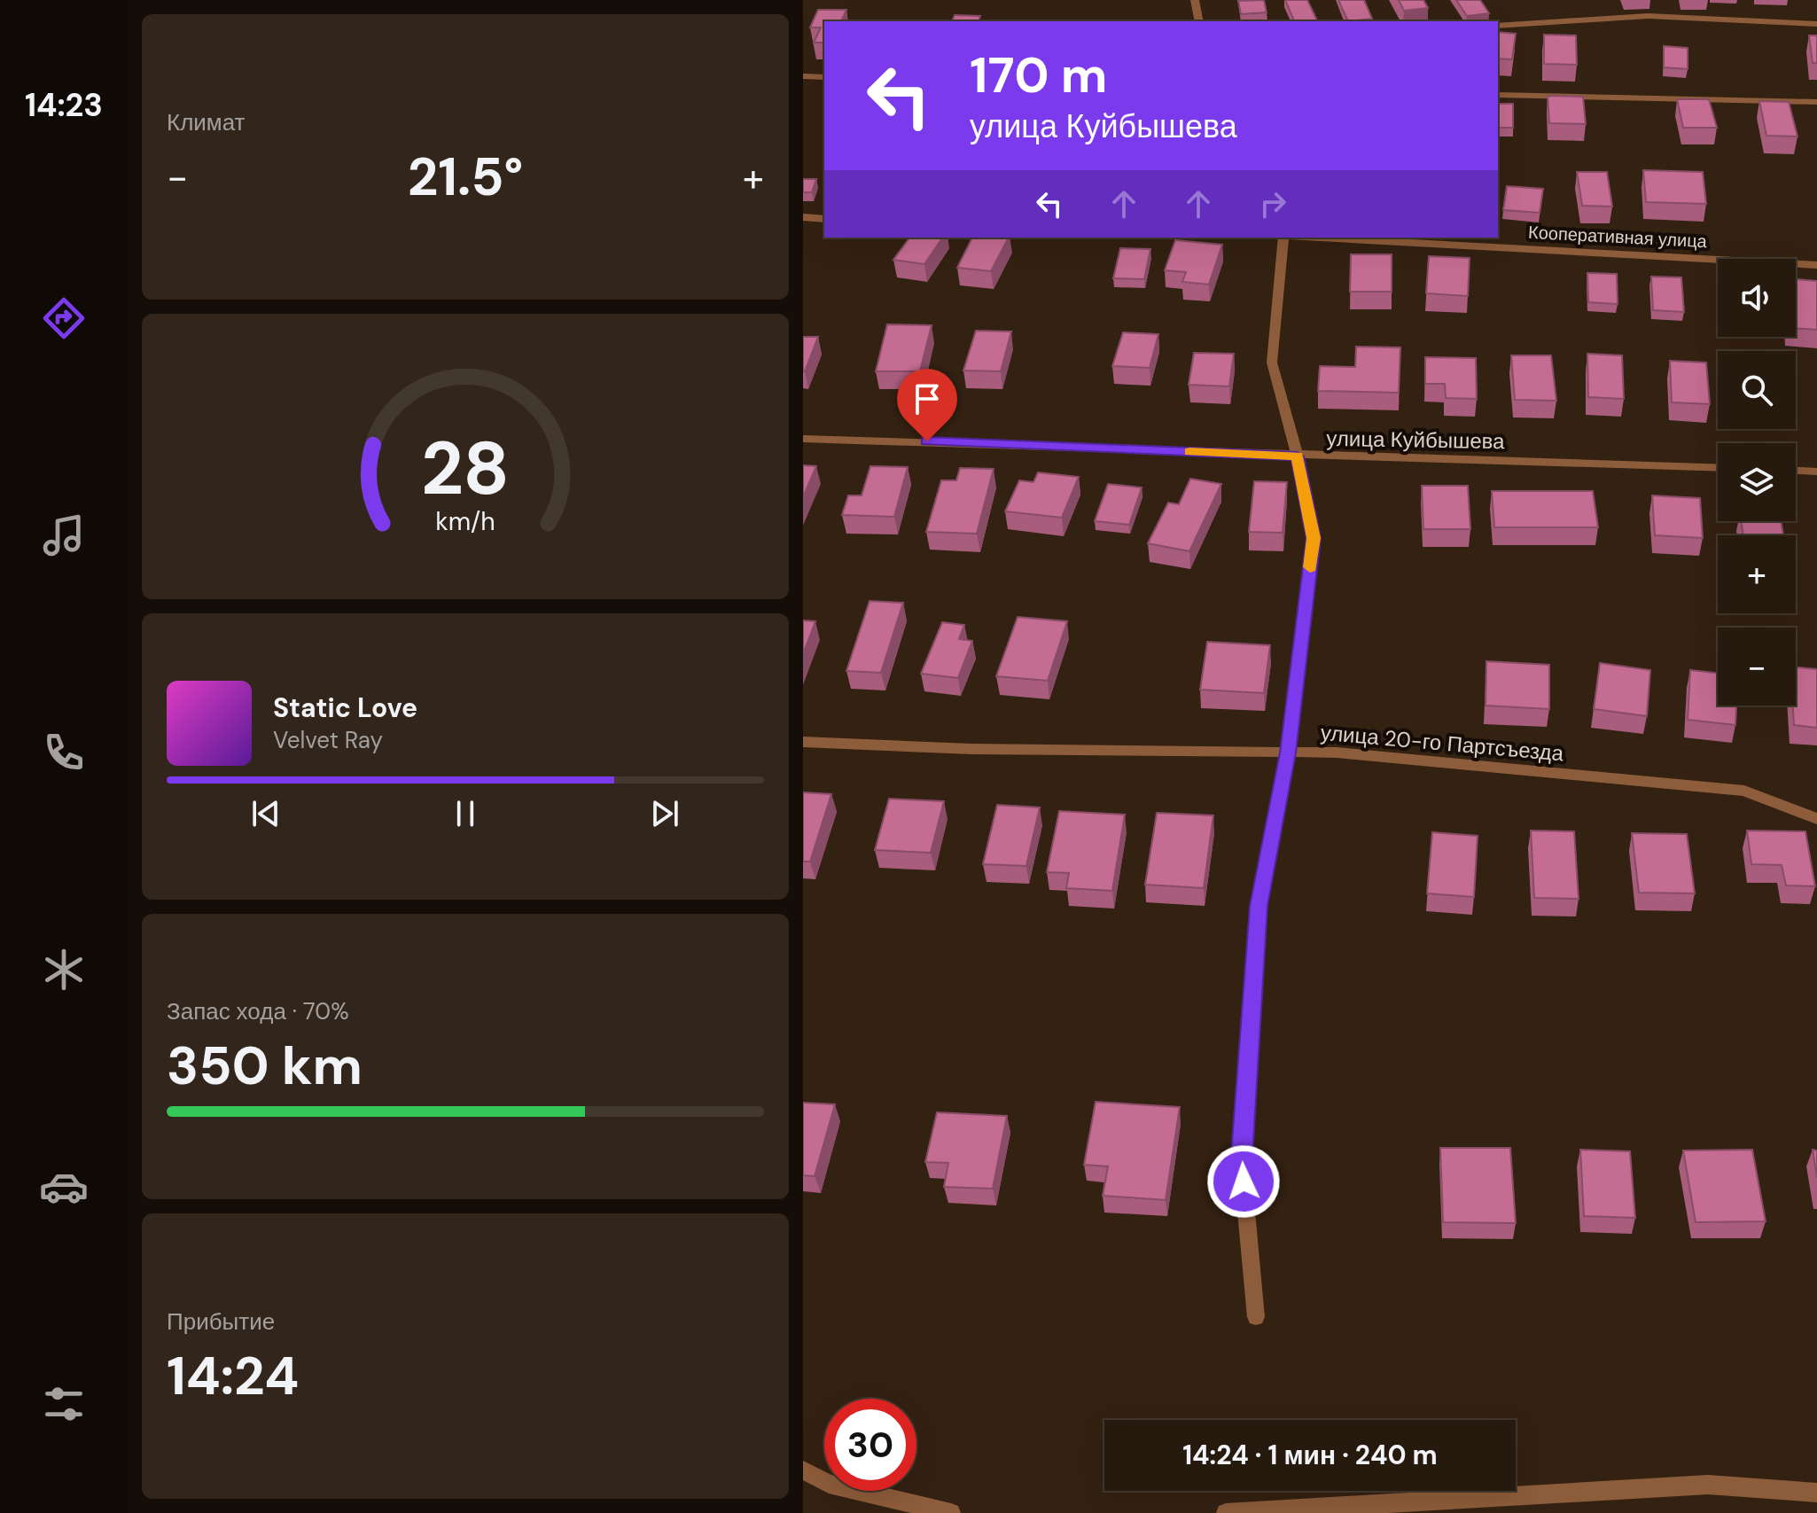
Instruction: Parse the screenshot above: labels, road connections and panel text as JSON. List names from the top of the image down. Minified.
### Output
{"streets":{"street":["Кооперативная улица","улица Куйбышева","улица 20-го Партсъезда"]},"page":{"tabs":"14:23","tile":["Климат",["Запас хода · 70%","350 km"],["Прибытие","14:24"]],"turn":["170 m","улица Куйбышева"],"heat":["−","21.5°","+"],"map_buttons":["+","−"],"song":["Static Love","Velvet Ray"],"limit":"30","trip":"14:24 · 1 мин · 240 m","gauge":["28","km/h"]}}
